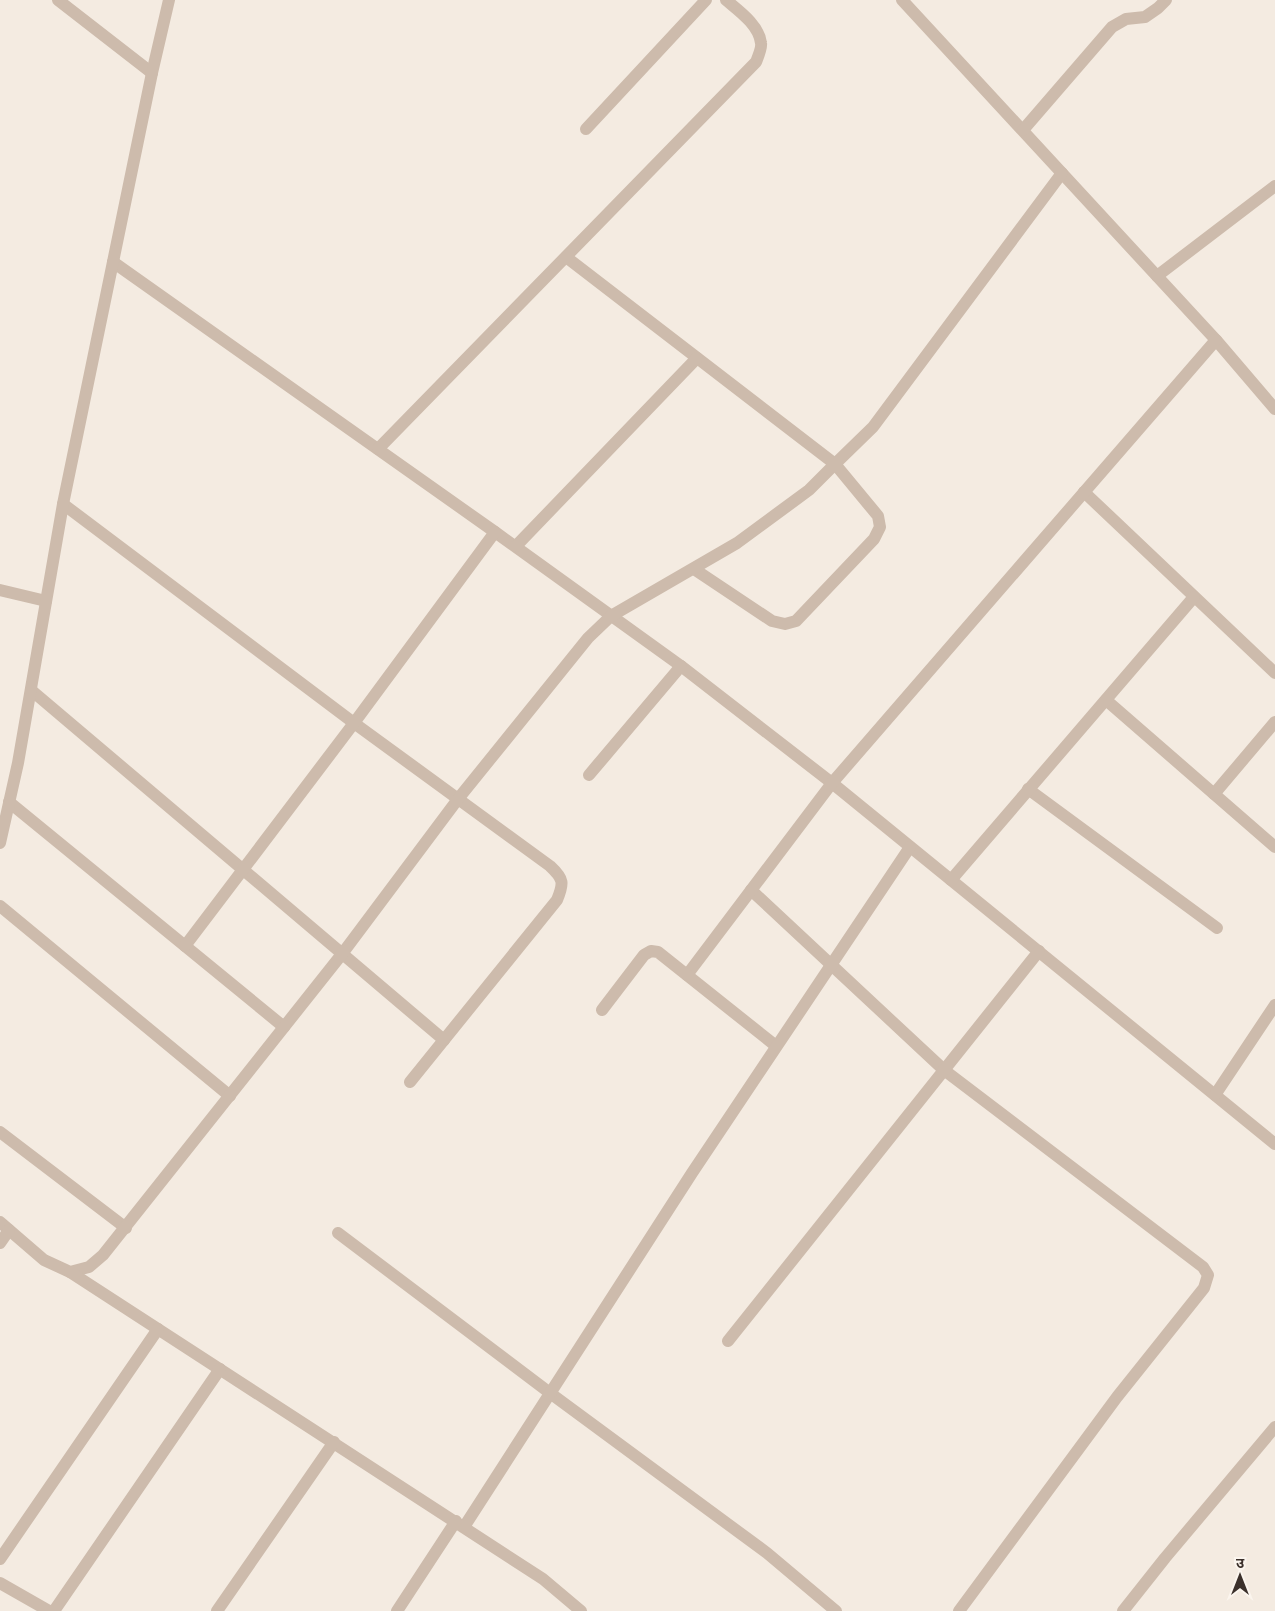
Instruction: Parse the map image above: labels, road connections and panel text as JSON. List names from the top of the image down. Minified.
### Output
{"north":"top"}
